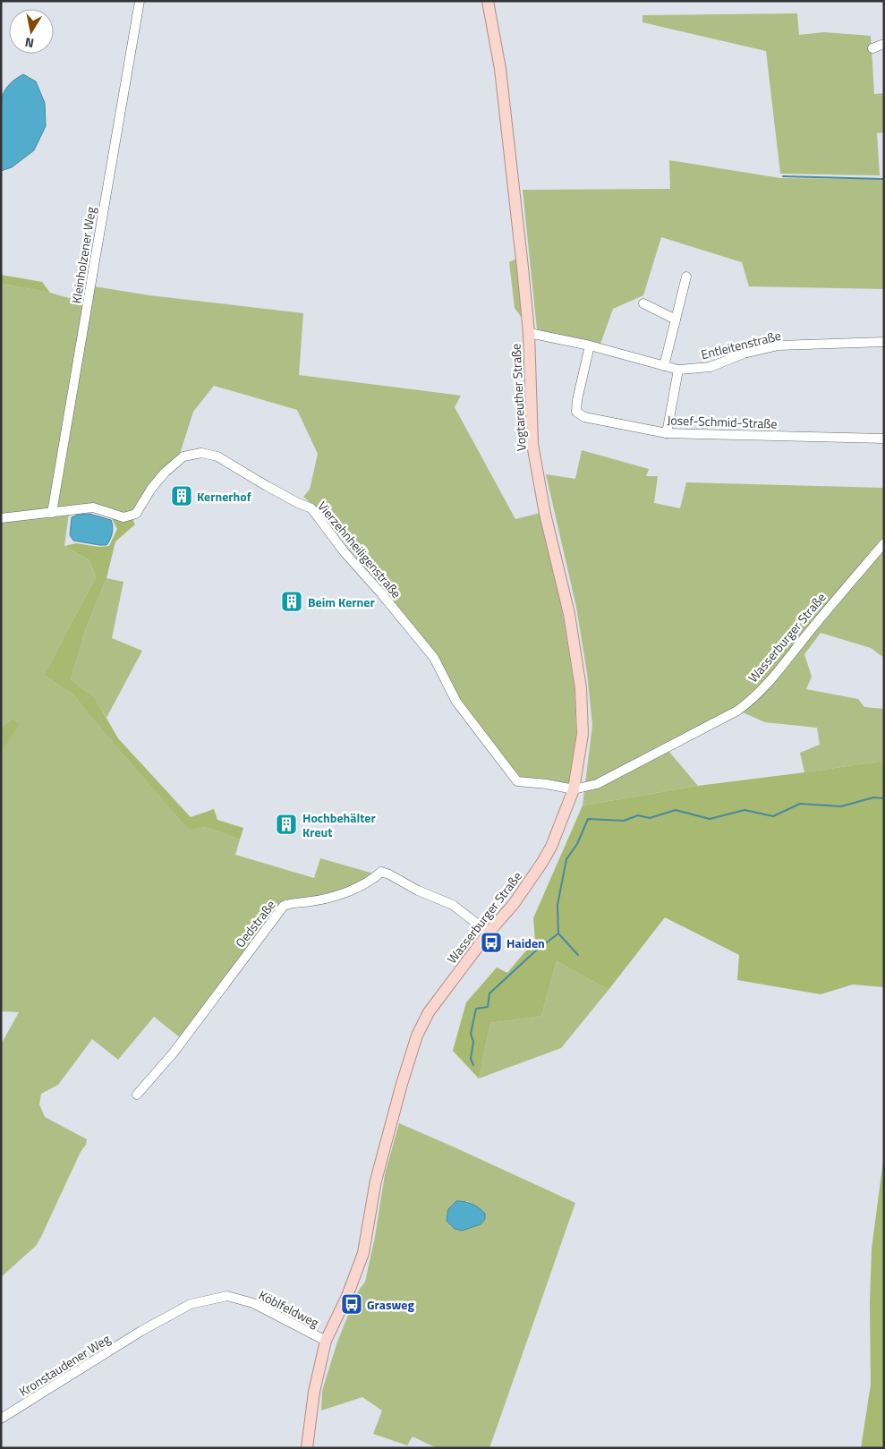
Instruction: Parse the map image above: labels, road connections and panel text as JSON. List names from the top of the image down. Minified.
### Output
{"streets":{"main road":["Vogtareuther Straße","Wasserburger Straße"],"street":["Kleinholzener Weg","Entleitenstraße","Josef-Schmid-Straße","Vierzehnheiligenstraße","Oedstraße","Köblfeldweg","Kronstaudener Weg"]},"crossings":[["Kleinholzener Weg","Vierzehnheiligenstraße"],["Entleitenstraße","Vogtareuther Straße"],["Entleitenstraße","Josef-Schmid-Straße"],["Vogtareuther Straße","Vierzehnheiligenstraße"],["Vogtareuther Straße","Wasserburger Straße"],["Vierzehnheiligenstraße","Wasserburger Straße"],["Wasserburger Straße","Oedstraße"],["Wasserburger Straße","Köblfeldweg"],["Köblfeldweg","Kronstaudener Weg"]],"places":{"building":["Kernerhof","Beim Kerner","Hochbehälter Kreut"],"bus stop":["Haiden","Grasweg"]},"north":"bottom"}
